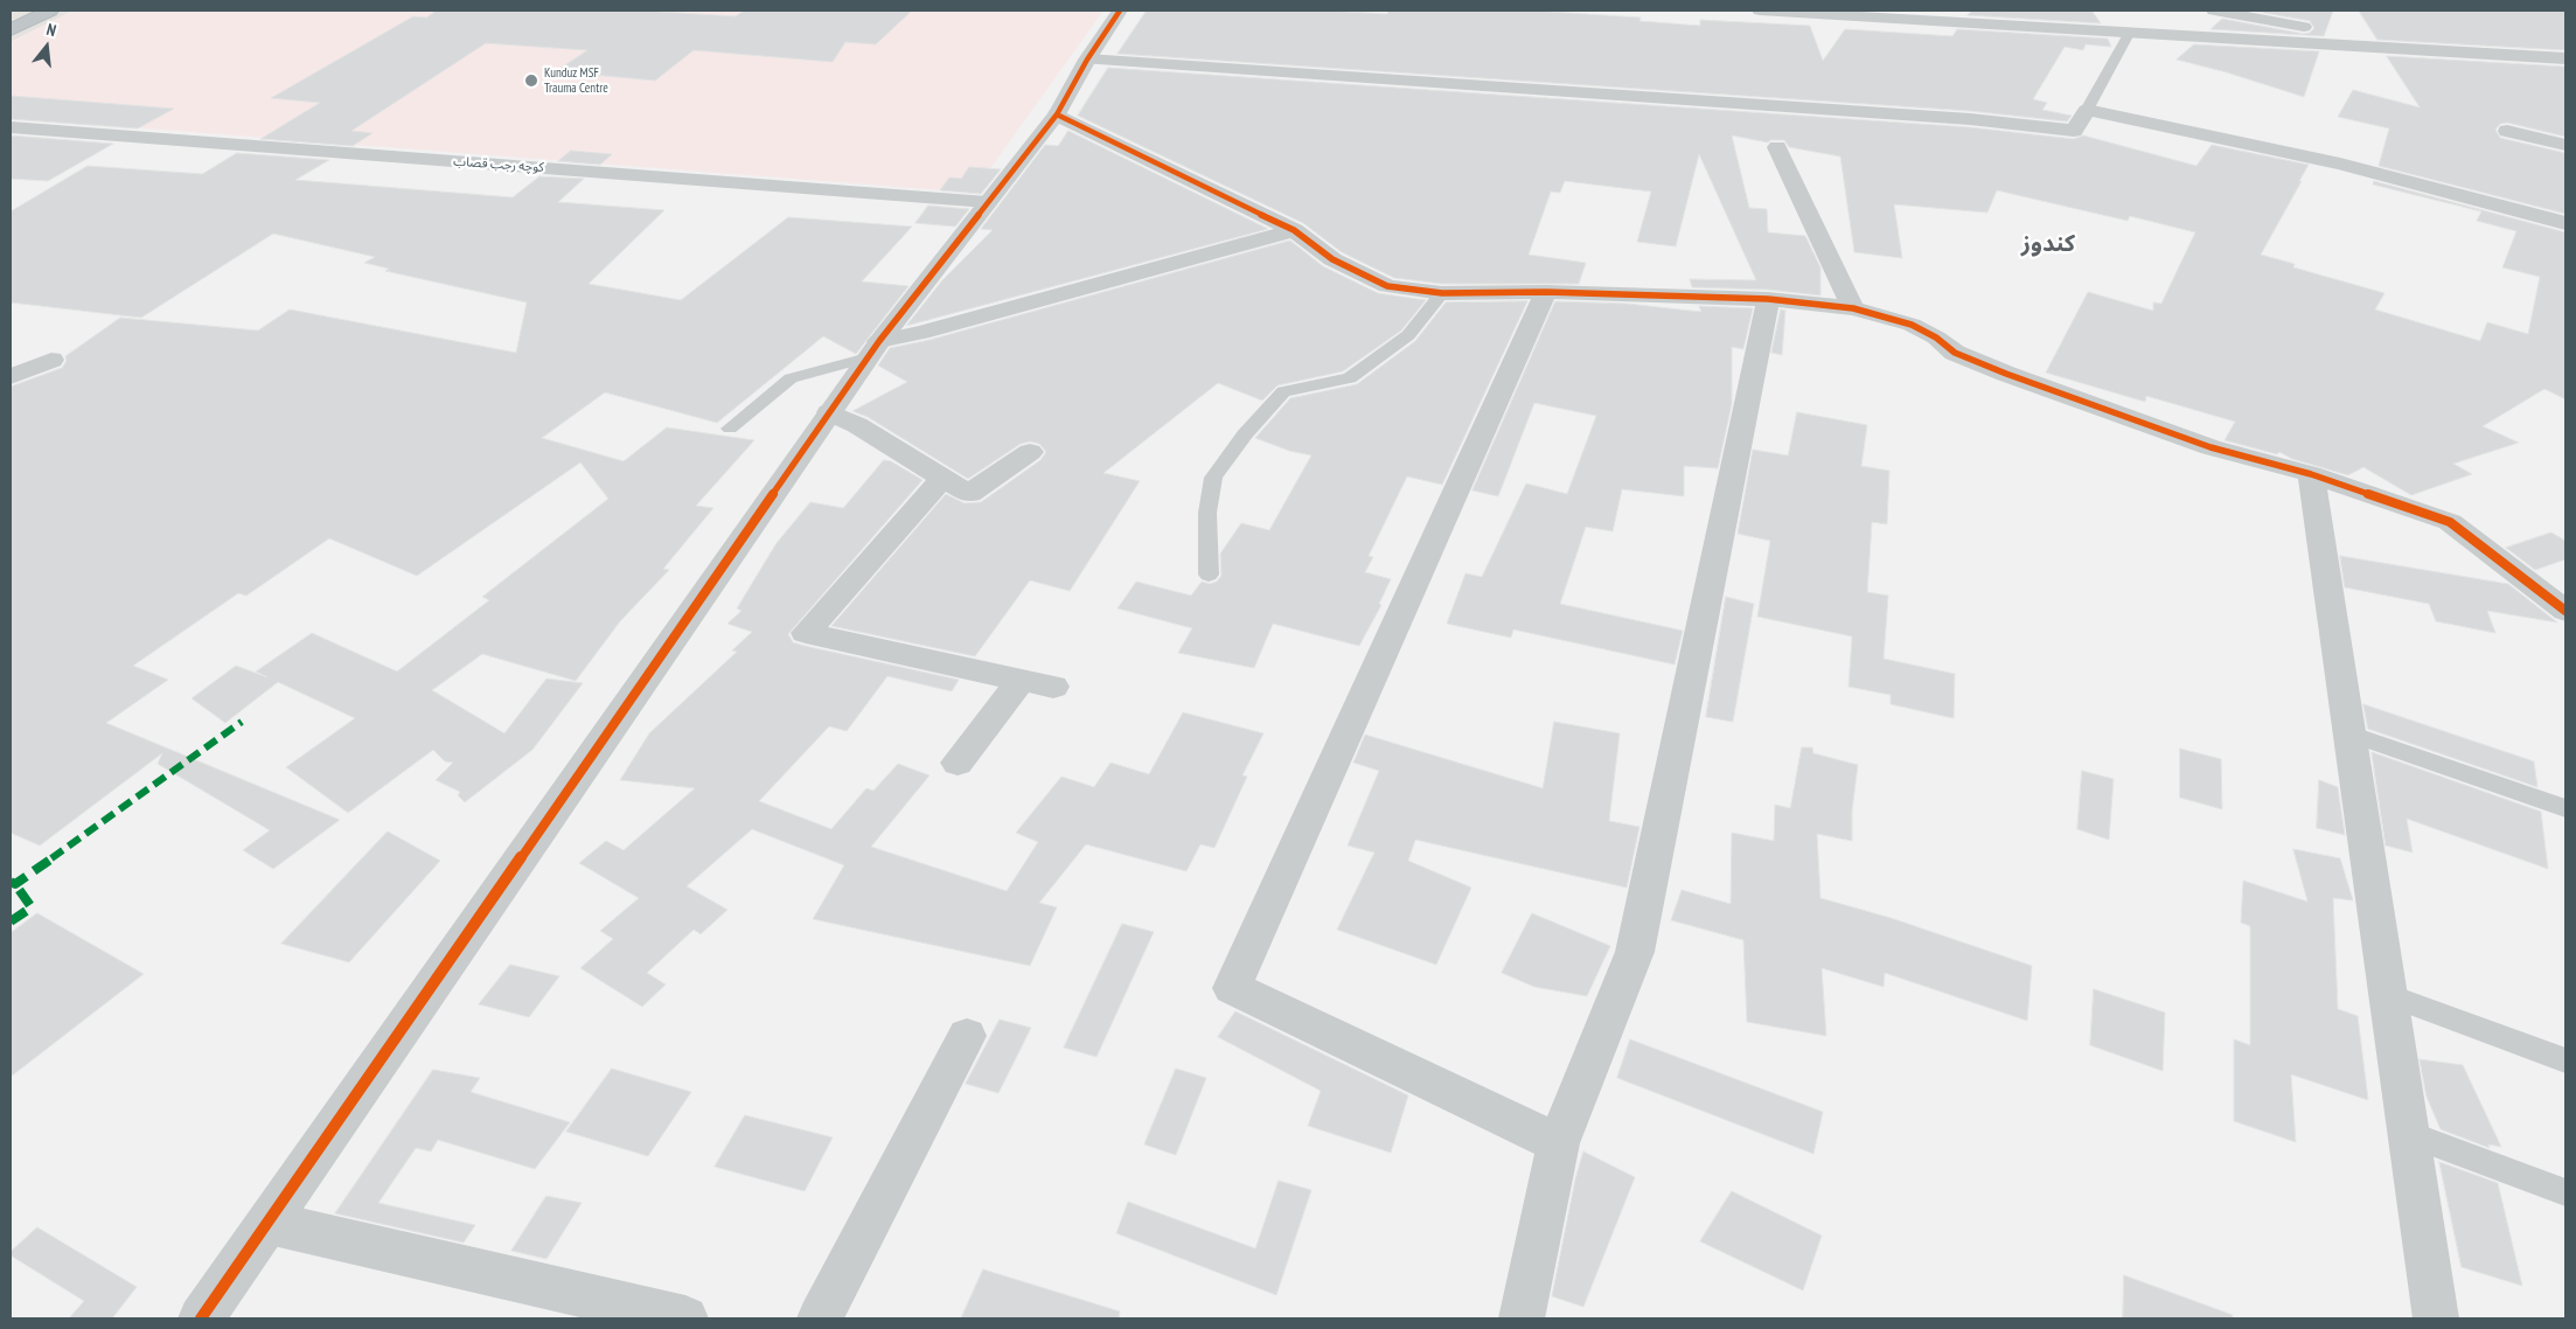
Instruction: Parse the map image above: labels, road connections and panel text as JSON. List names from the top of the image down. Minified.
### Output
{"streets":{"street":["کوچه رجب قصاب"]},"districts":["کندوز"],"places":["Kunduz MSF Trauma Centre"],"north":"top"}
